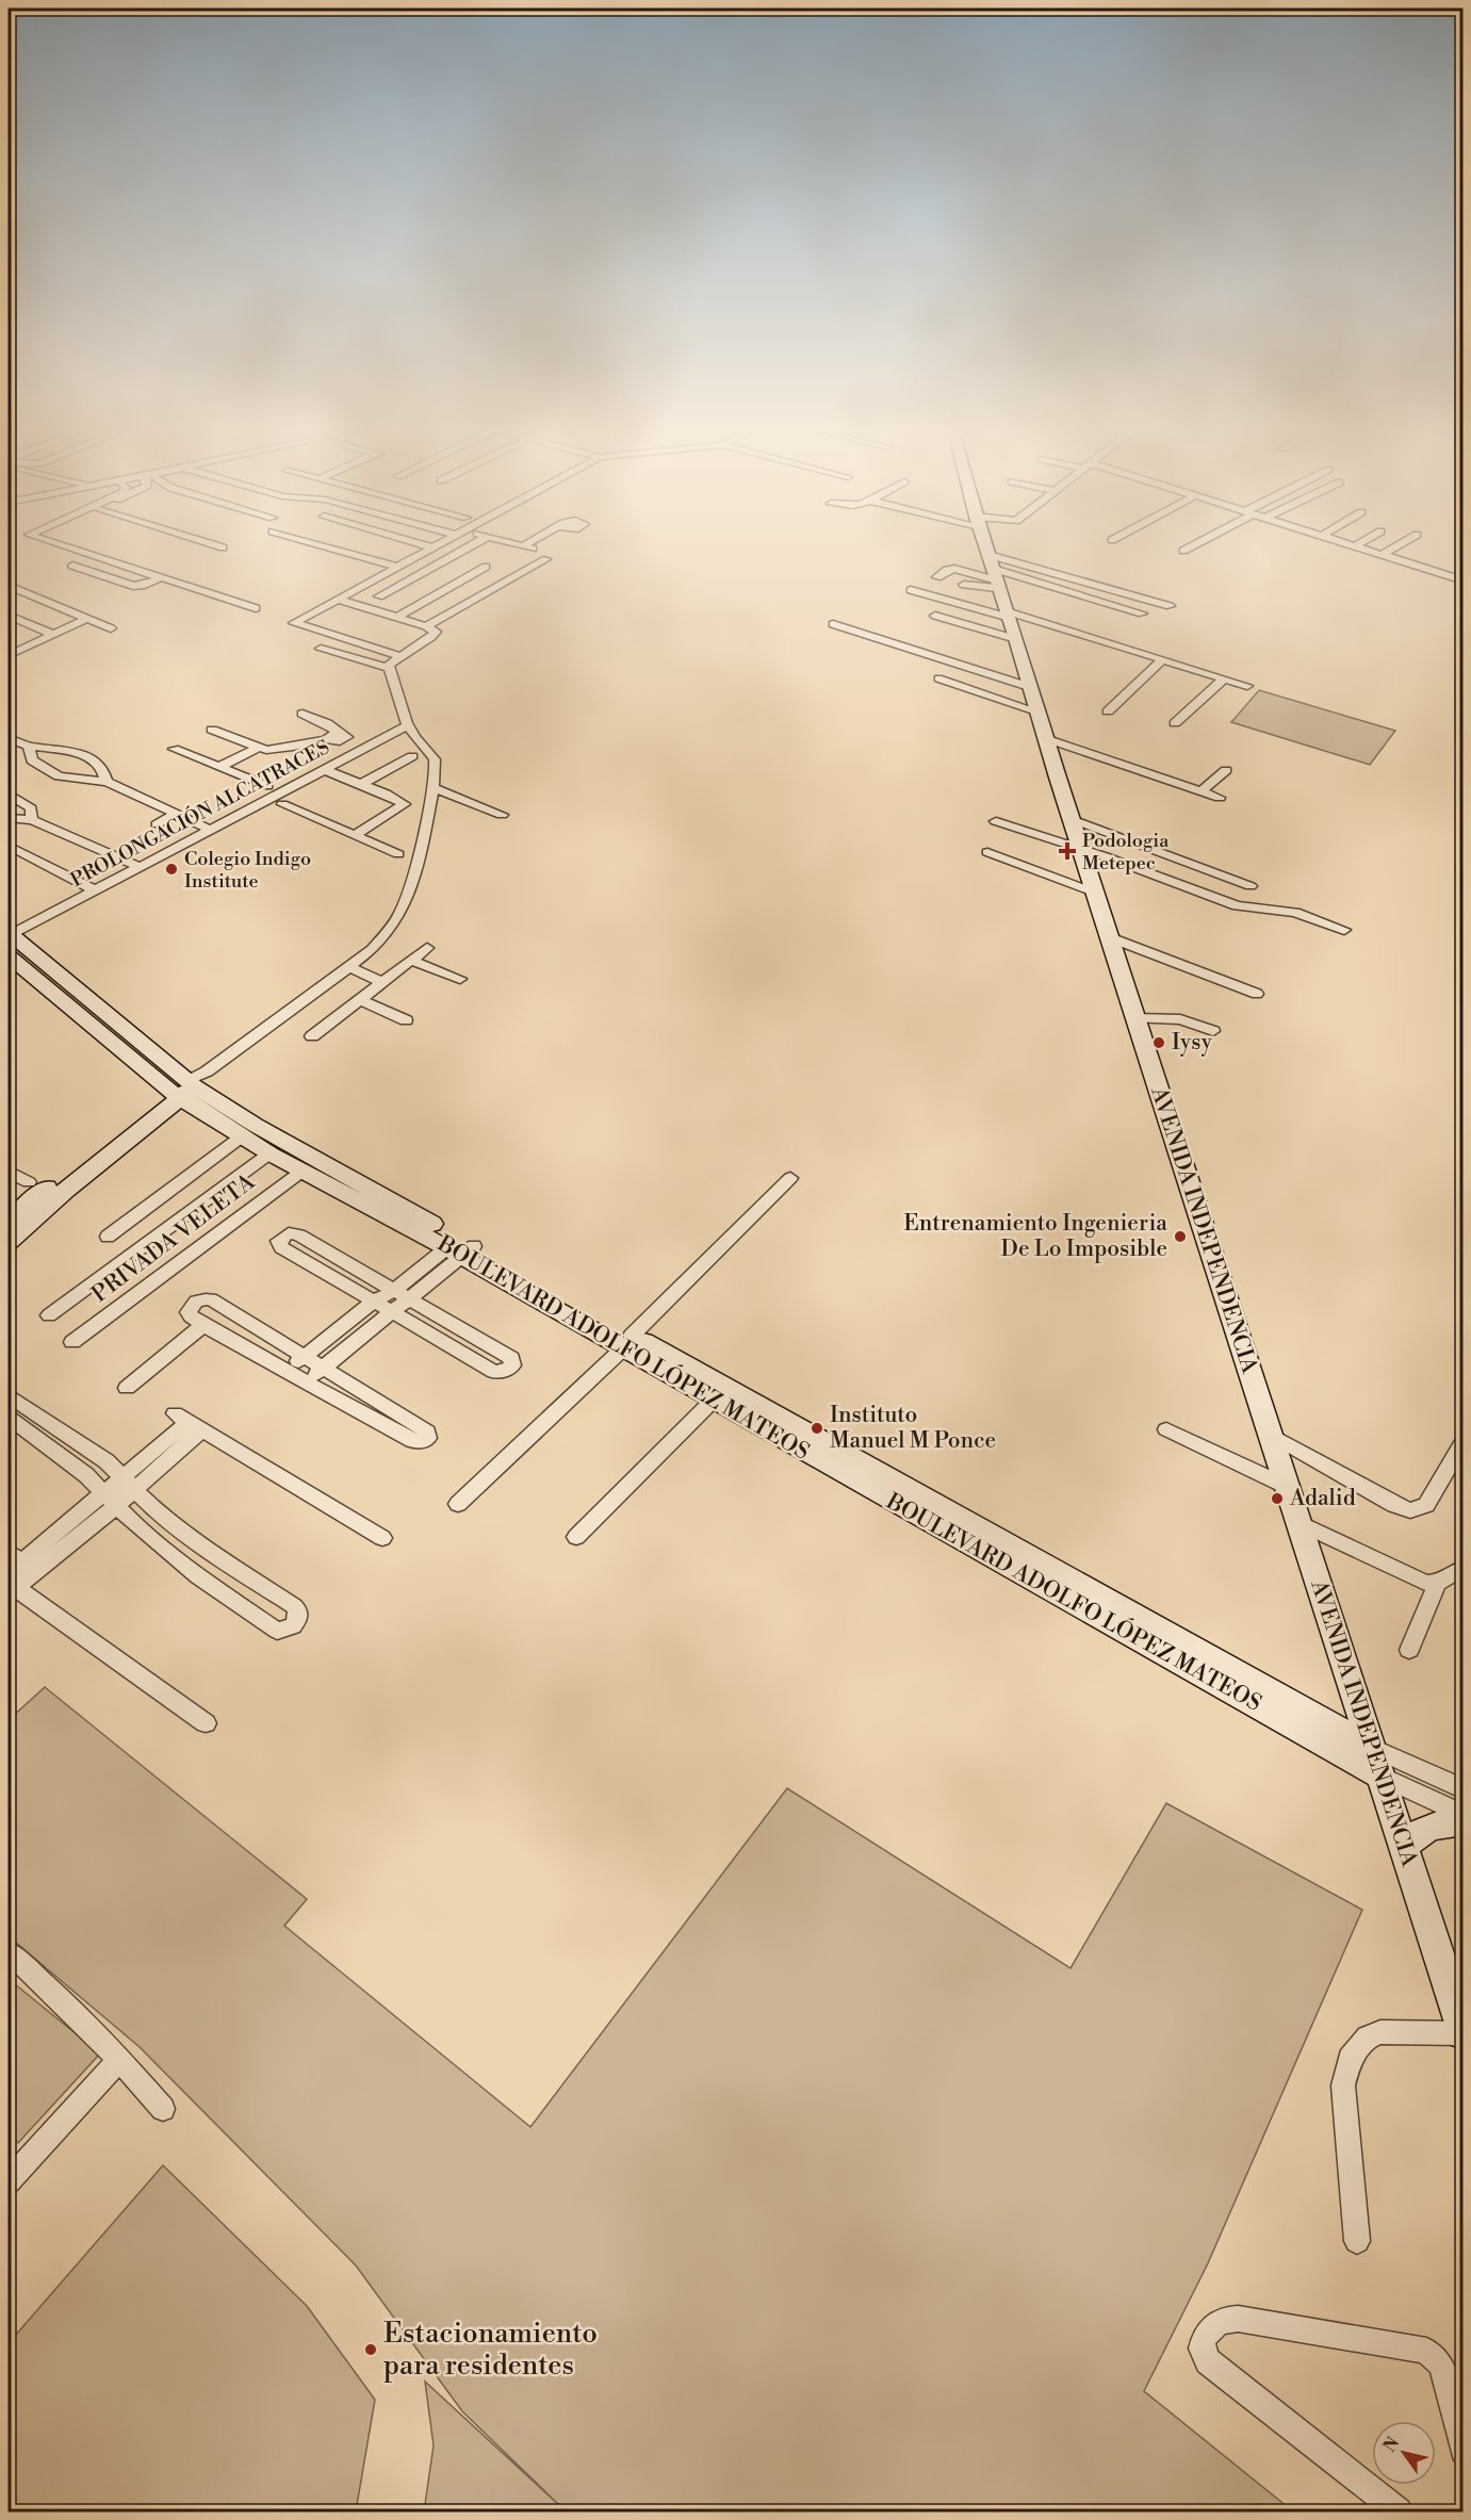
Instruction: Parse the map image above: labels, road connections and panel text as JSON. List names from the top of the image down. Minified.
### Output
{"streets":{"street":["PROLONGACIÓN ALCATRACES","AVENIDA INDEPENDENCIA","PRIVADA VELETA","BOULEVARD ADOLFO LÓPEZ MATEOS"]},"crossings":[["PROLONGACIÓN ALCATRACES","BOULEVARD ADOLFO LÓPEZ MATEOS"],["AVENIDA INDEPENDENCIA","BOULEVARD ADOLFO LÓPEZ MATEOS"],["PRIVADA VELETA","BOULEVARD ADOLFO LÓPEZ MATEOS"]],"places":{"health":["Podologia Metepec"],"other":["Colegio Indigo Institute","Iysy","Entrenamiento Ingenieria De Lo Imposible","Instituto Manuel M Ponce","Adalid","Estacionamiento para residentes"]},"north":"top left"}
